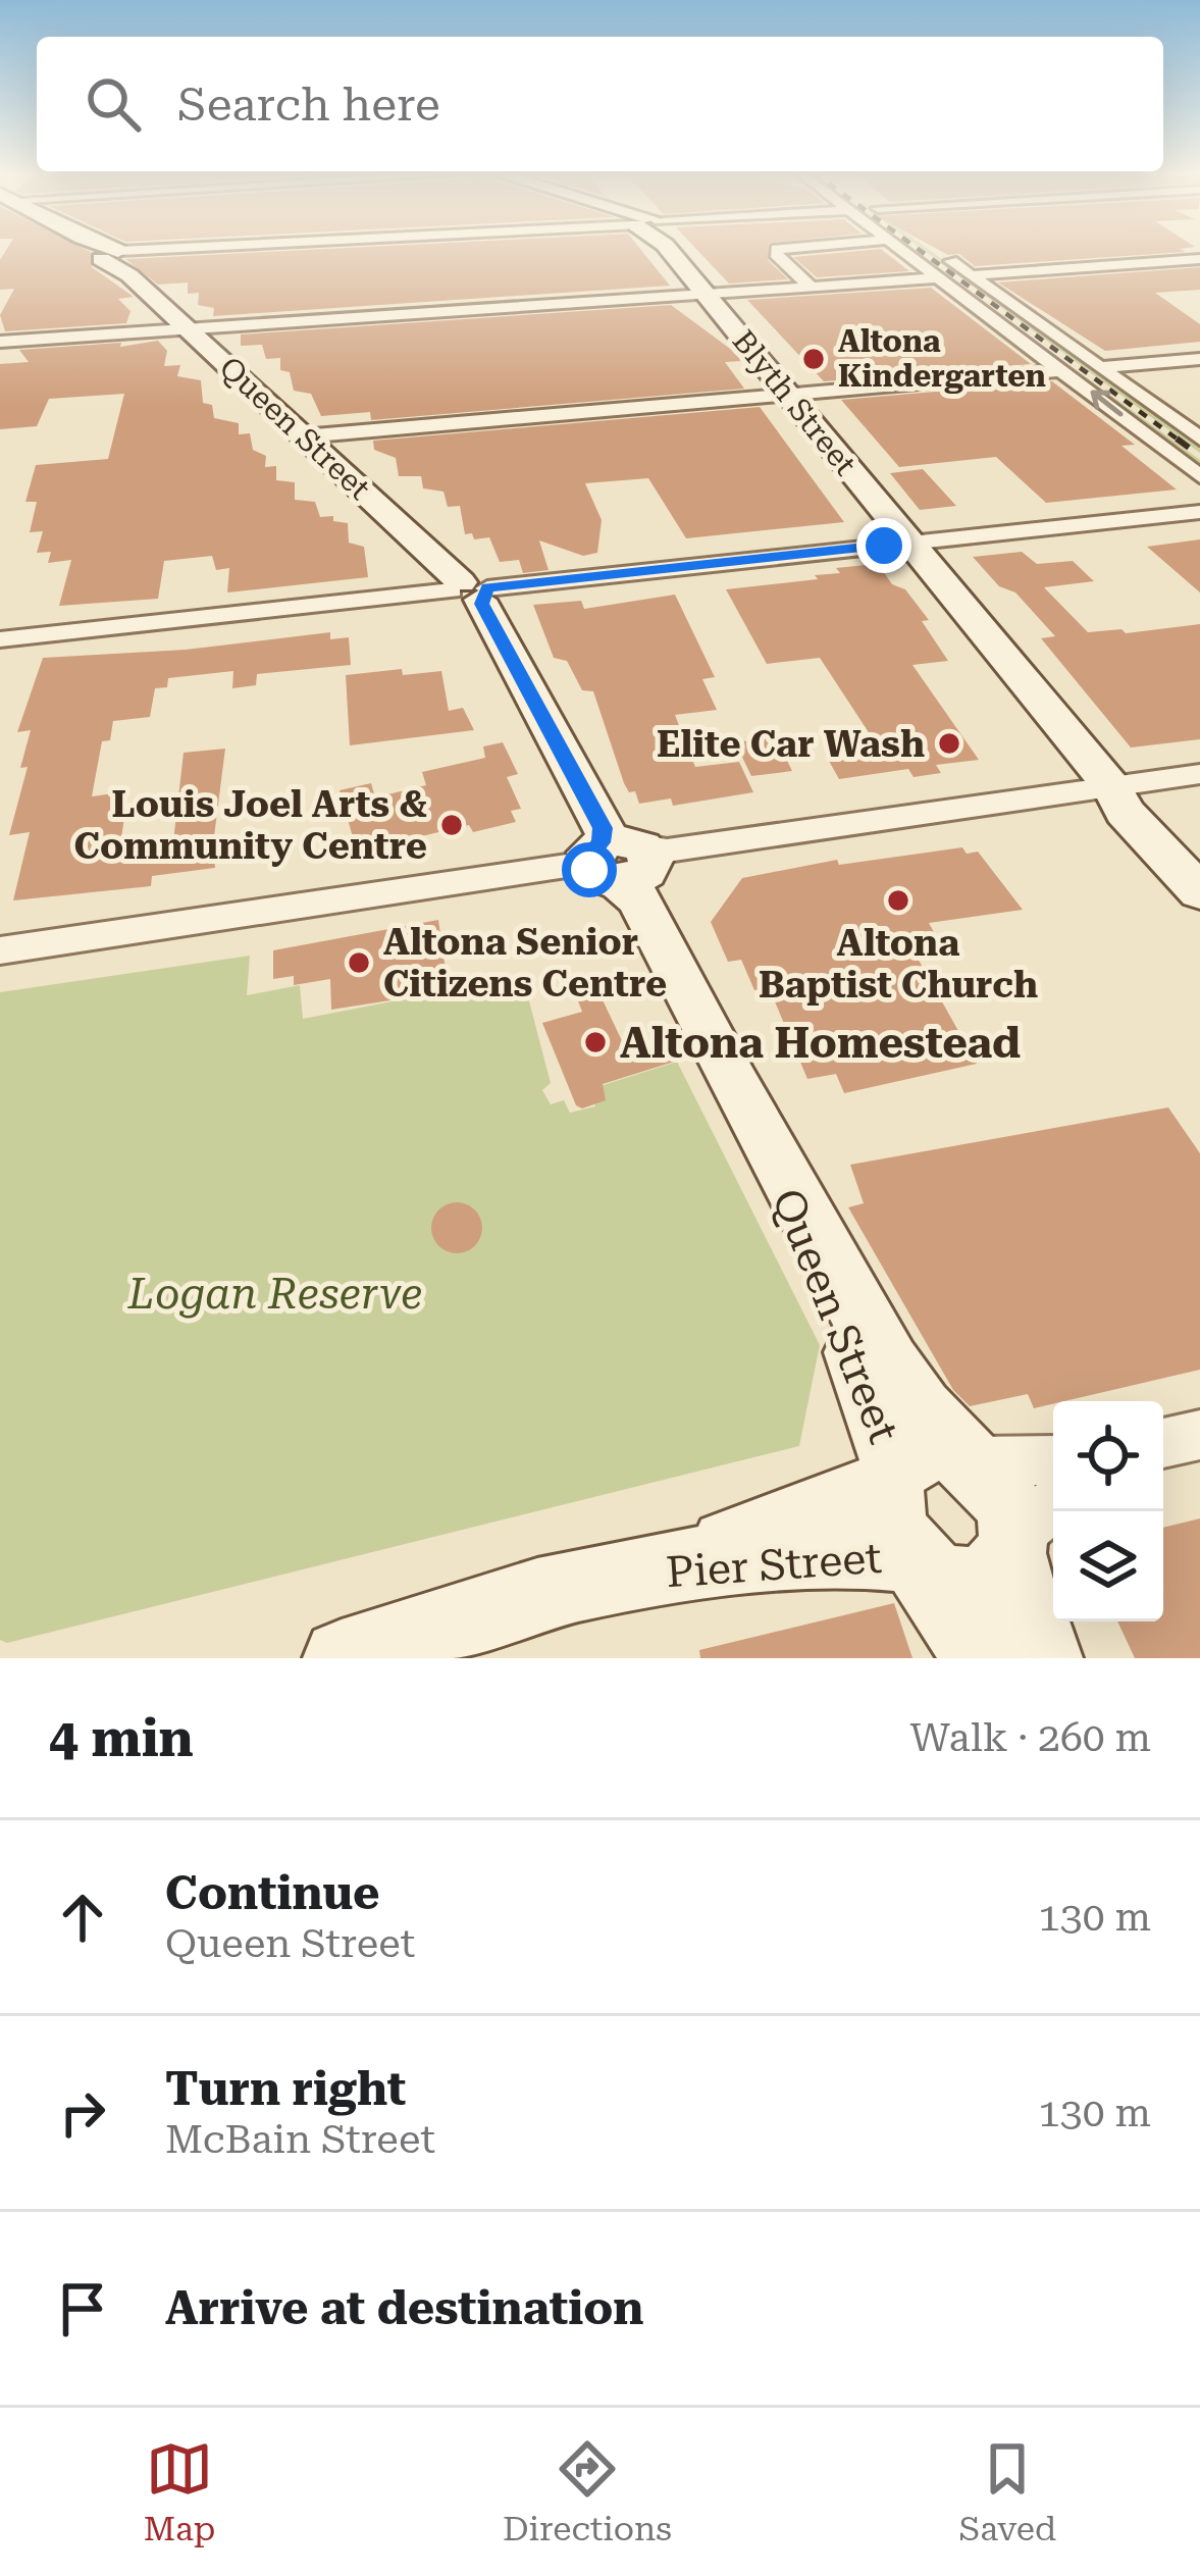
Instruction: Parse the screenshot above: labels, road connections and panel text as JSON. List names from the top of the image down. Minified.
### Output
{"streets":{"main road":["Blyth Street","Queen Street","Pier Street"]},"crossings":[["Queen Street","Pier Street"]],"parks":["Logan Reserve"],"places":["Altona Kindergarten","Elite Car Wash","Louis Joel Arts & Community Centre","Altona Baptist Church","Altona Senior Citizens Centre","Altona Homestead"],"page":{"search":"Search here","heading":["4 min","Walk · 260 m"],"list":[["Continue","Queen Street","130 m"],["Turn right","McBain Street","130 m"],"Arrive at destination"],"nav":["Map","Directions","Saved"]}}
